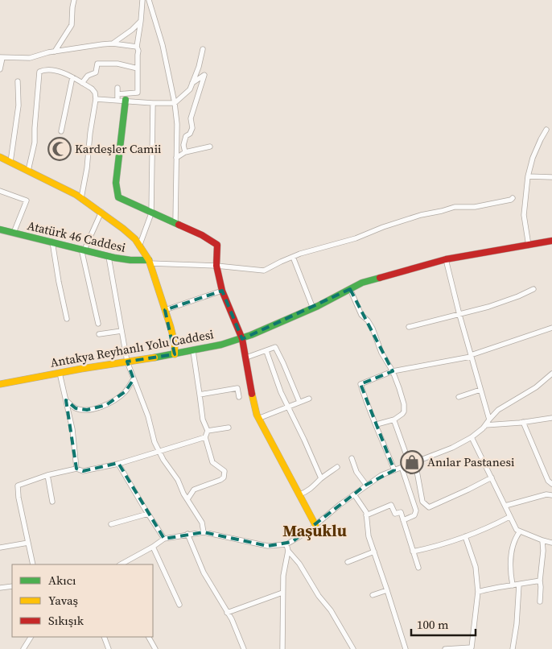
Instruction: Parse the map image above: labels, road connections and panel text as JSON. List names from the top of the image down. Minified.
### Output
{"streets":{"main road":["Atatürk 46 Caddesi","Antakya Reyhanlı Yolu Caddesi"]},"districts":["Maşuklu"],"places":{"mosque":["Kardeşler Camii"],"shop":["Anılar Pastanesi"]},"legend":["Akıcı","Yavaş","Sıkışık"],"scale_bar":"100 m"}
